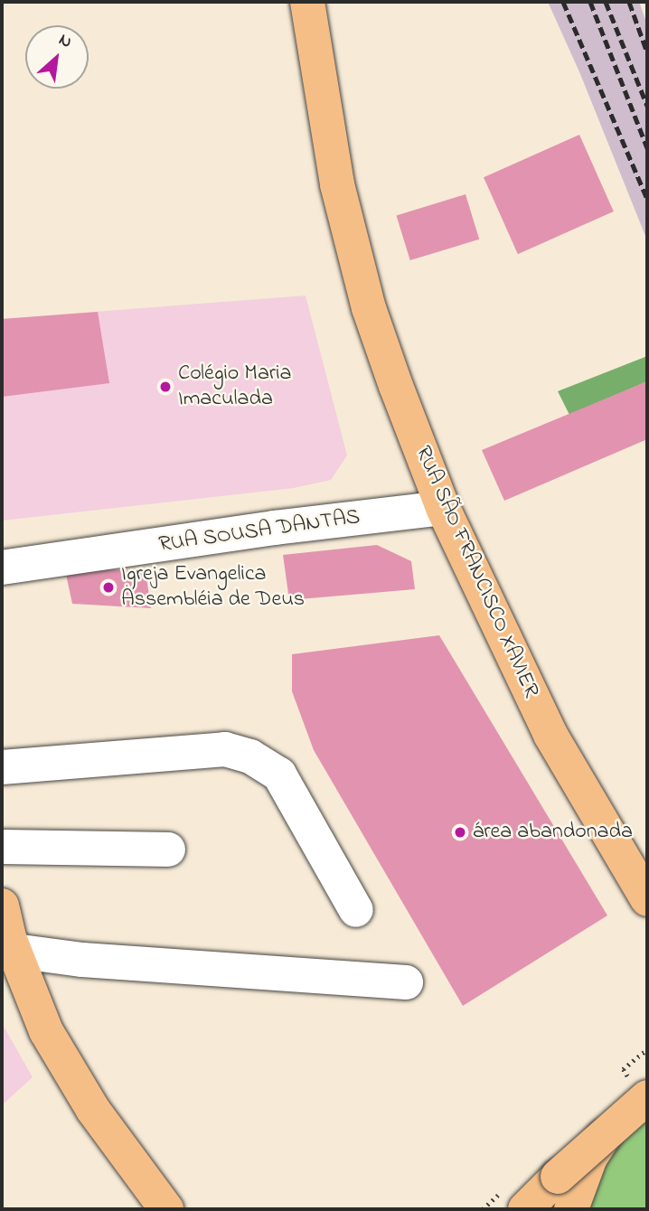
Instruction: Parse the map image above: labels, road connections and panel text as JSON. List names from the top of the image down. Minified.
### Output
{"streets":{"main road":["RUA SÃO FRANCISCO XAVIER"],"street":["RUA SOUSA DANTAS"]},"crossings":[["RUA SOUSA DANTAS","RUA SÃO FRANCISCO XAVIER"]],"places":["Colégio Maria Imaculada","Igreja Evangelica Assembléia de Deus","área abandonada"],"north":"top right"}
